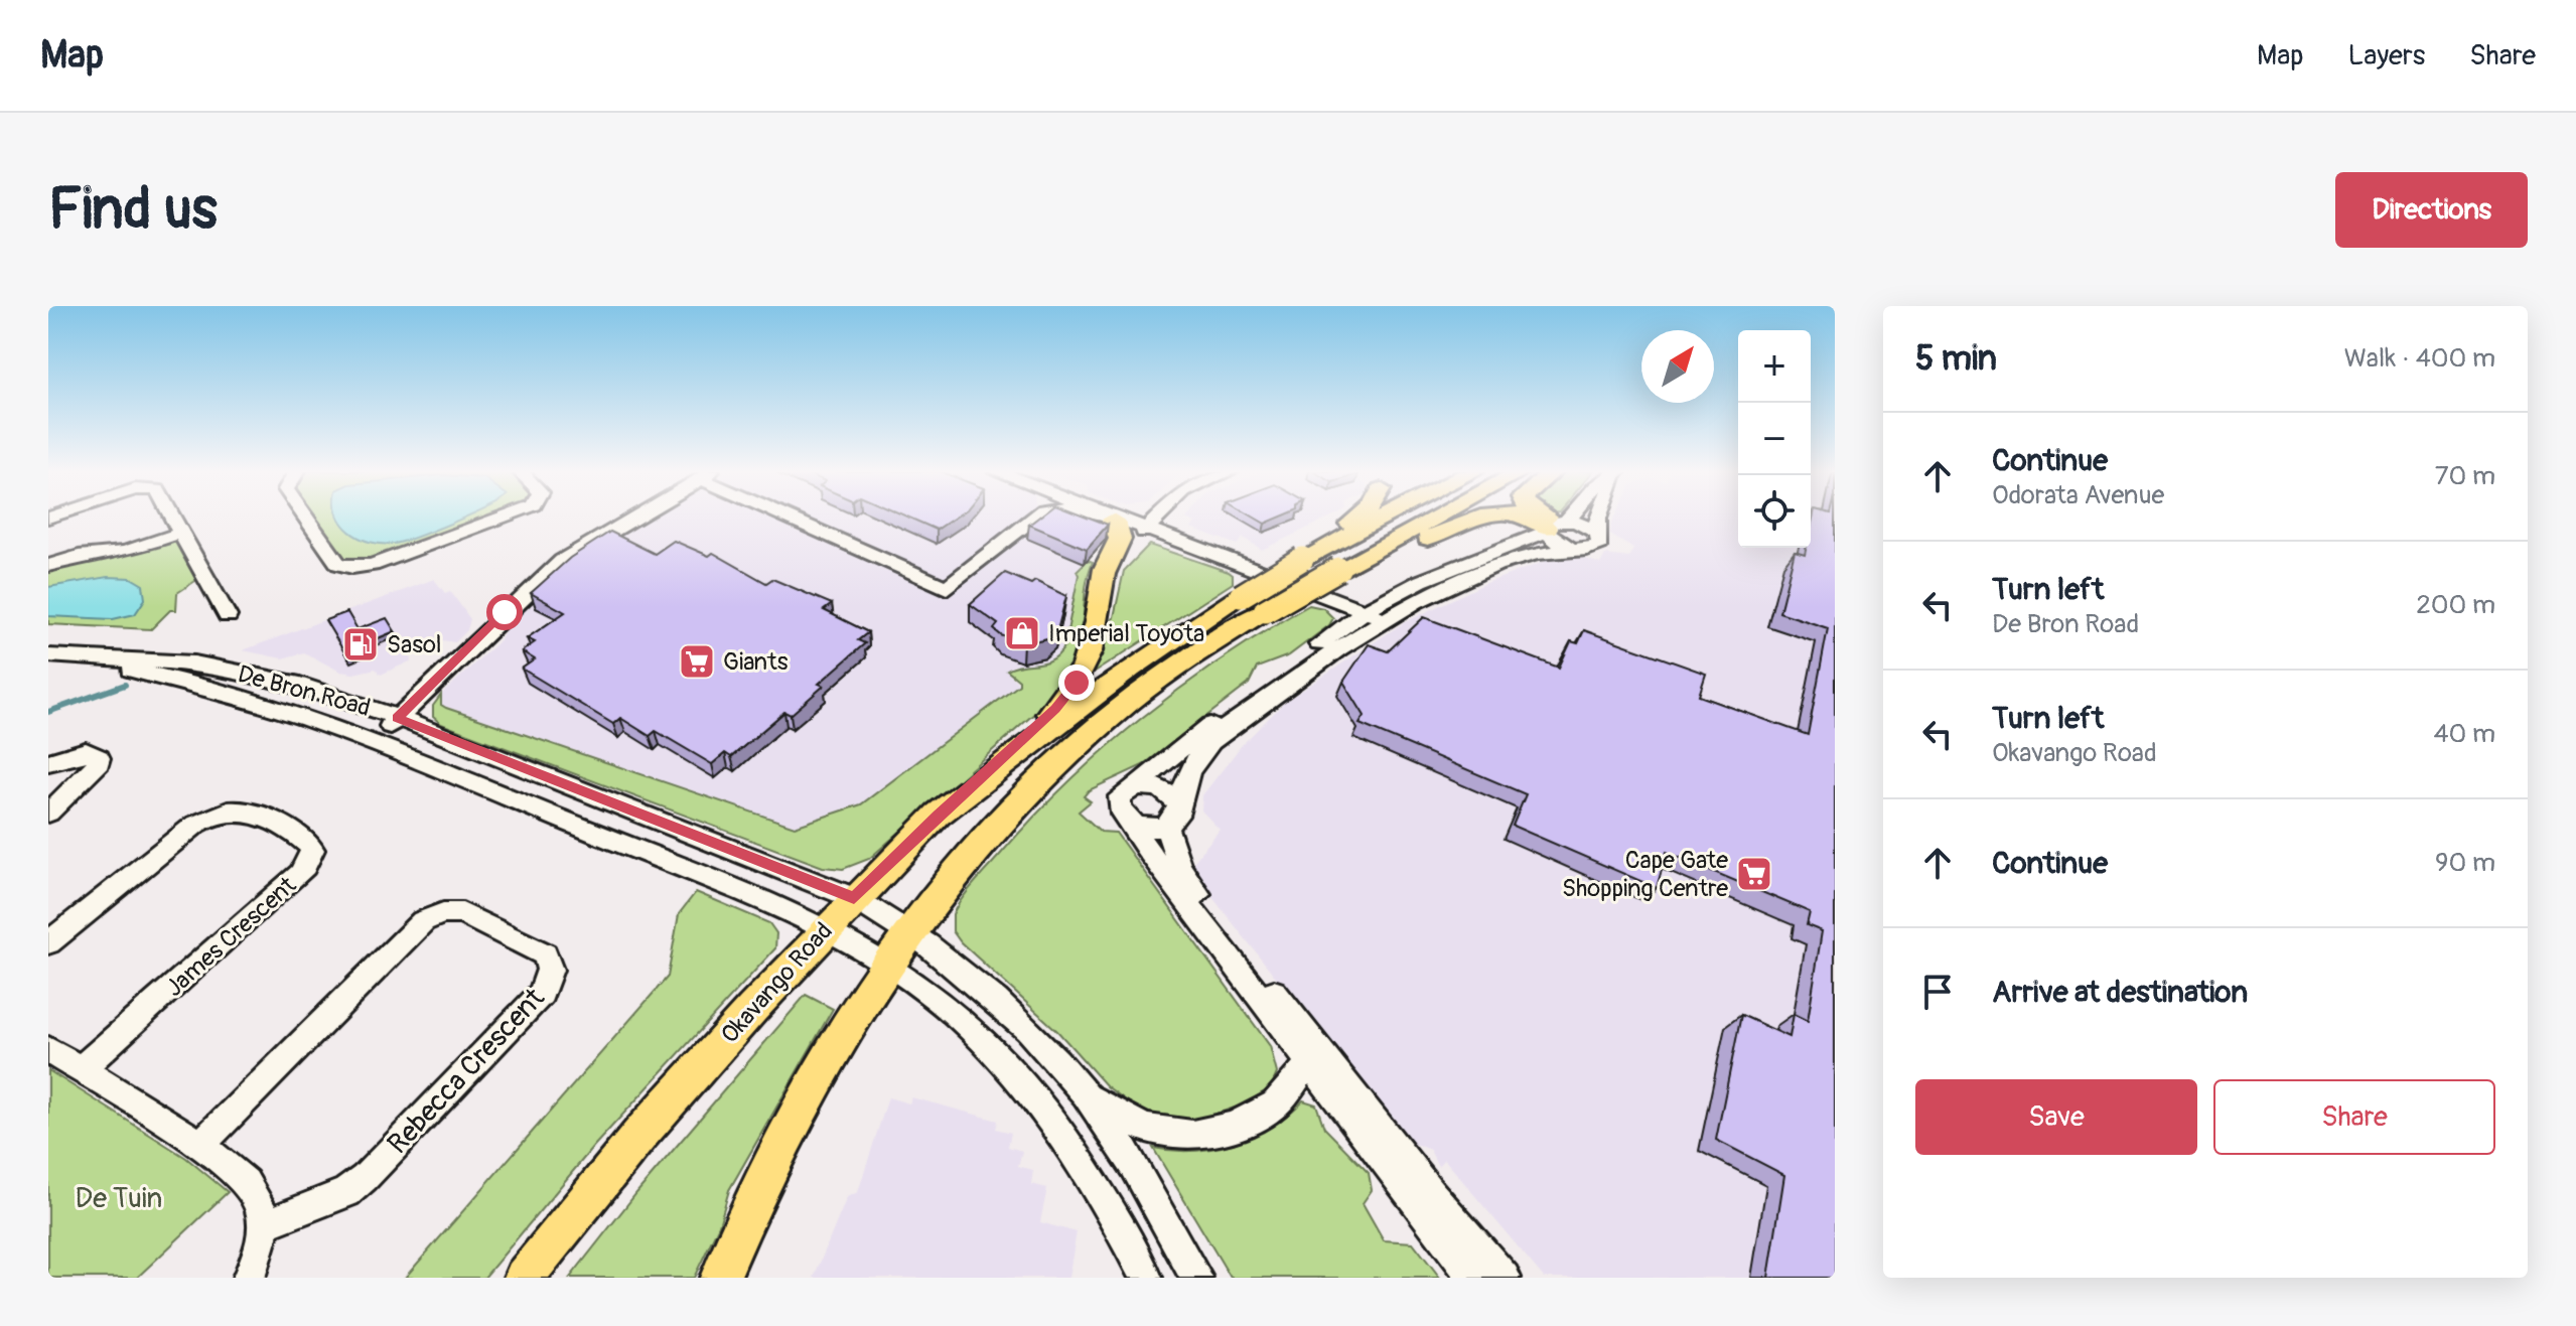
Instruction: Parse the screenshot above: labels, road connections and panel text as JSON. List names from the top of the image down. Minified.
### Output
{"streets":{"main road":["Okavango Road"],"street":["De Bron Road","James Crescent","Rebecca Crescent"]},"crossings":[["De Bron Road","Okavango Road"]],"parks":["De Tuin"],"places":{"shop":["Imperial Toyota"],"fuel station":["Sasol"],"supermarket":["Giants","Cape Gate Shopping Centre"]},"north":"top right","page":{"header":"Map","nav":["Map","Layers","Share"],"buttons":["Directions",["Save","Share"]],"title":"Find us","heading":["5 min","Walk · 400 m"],"map_buttons":["+","−"],"list":[["Continue","Odorata Avenue","70 m"],["Turn left","De Bron Road","200 m"],["Turn left","Okavango Road","40 m"],["Continue","90 m"],"Arrive at destination"]}}
